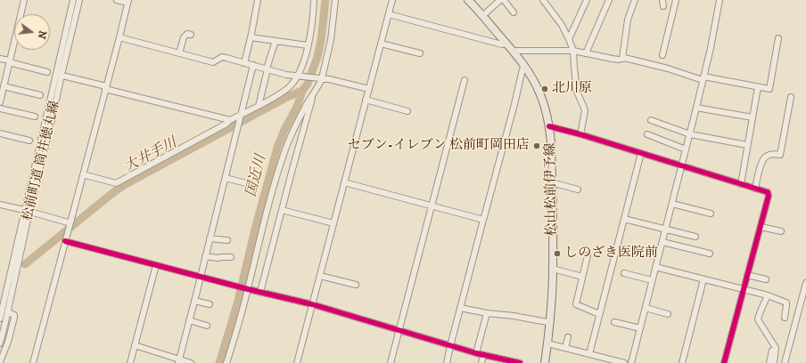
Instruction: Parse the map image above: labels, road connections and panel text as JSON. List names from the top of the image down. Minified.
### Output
{"streets":{"main road":["松山松前伊予線"],"street":["松前町道 筒井徳丸線"]},"water":["大井手川","国近川"],"places":["北川原","セブン-イレブン 松前町岡田店","しのざき医院前"],"north":"right"}
